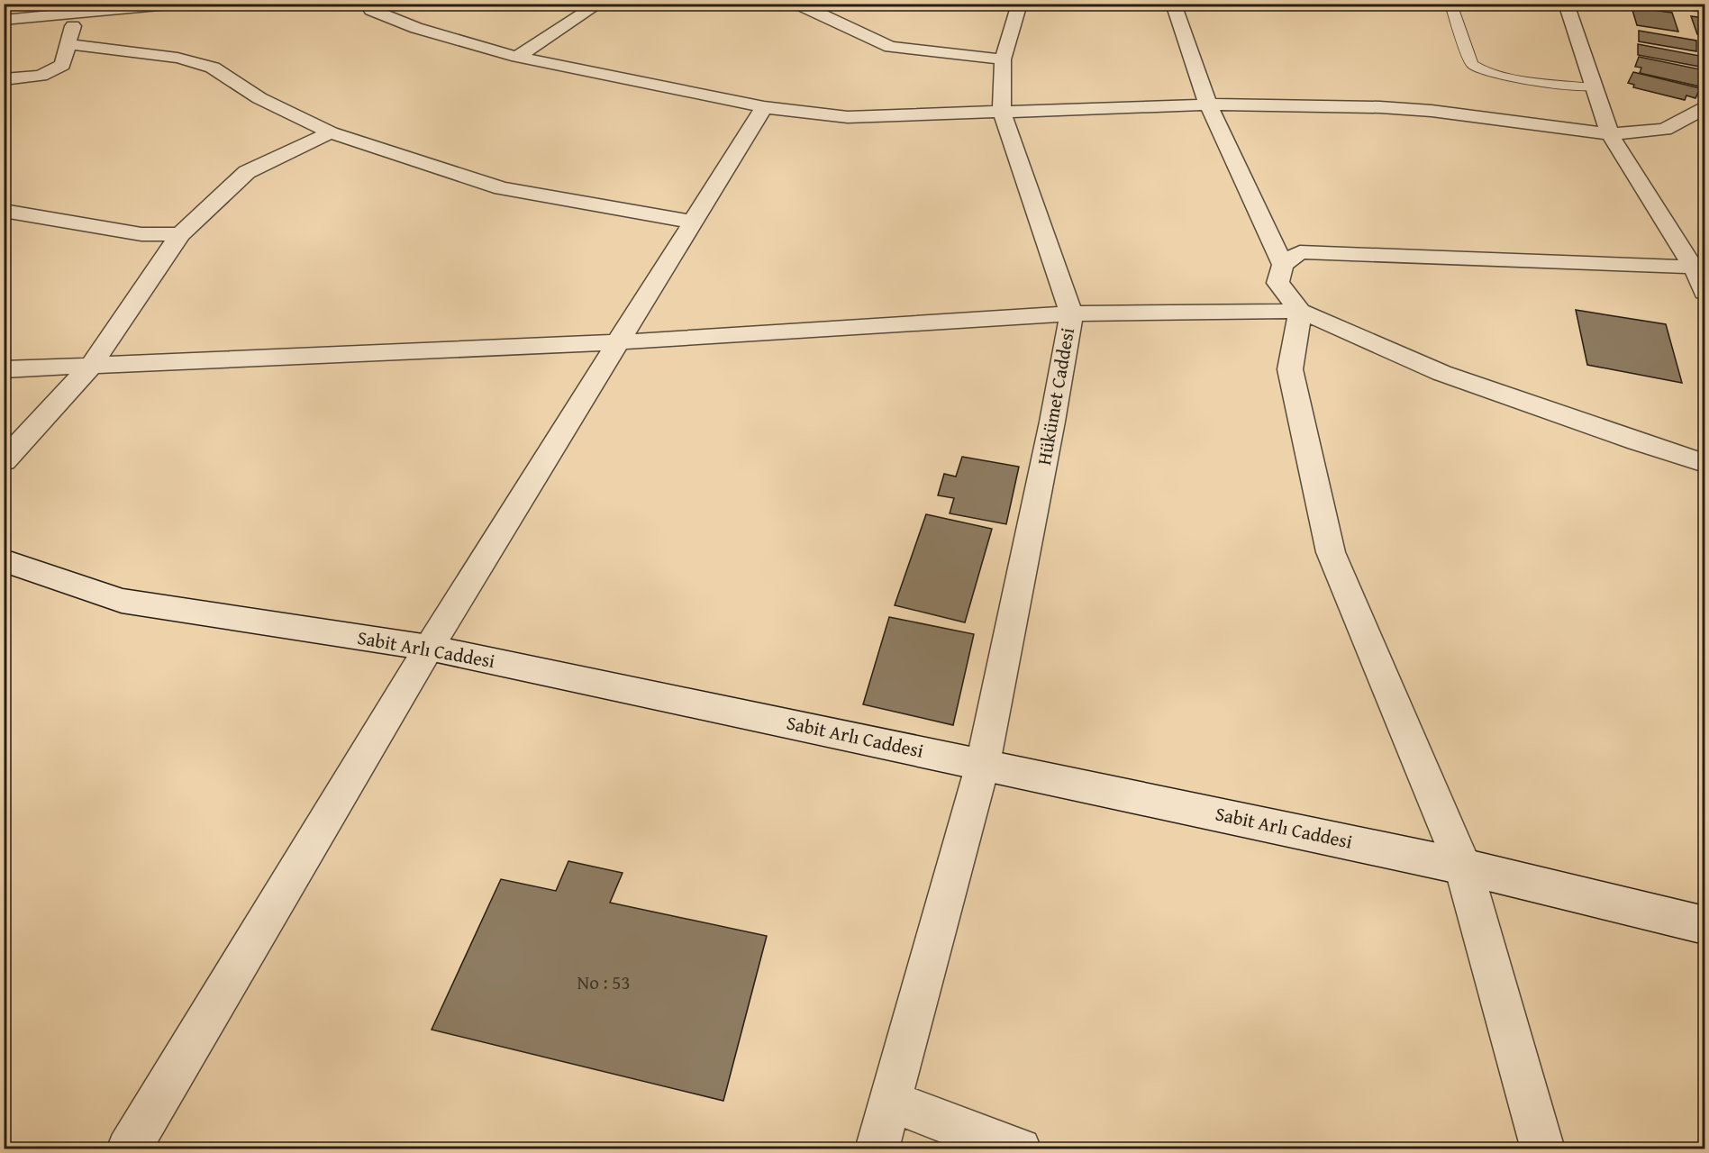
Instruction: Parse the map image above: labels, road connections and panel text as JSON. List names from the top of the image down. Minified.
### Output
{"streets":{"street":["Hükümet Caddesi","Sabit Arlı Caddesi"]},"crossings":[["Hükümet Caddesi","Sabit Arlı Caddesi"]],"house_numbers":["No : 53"]}
